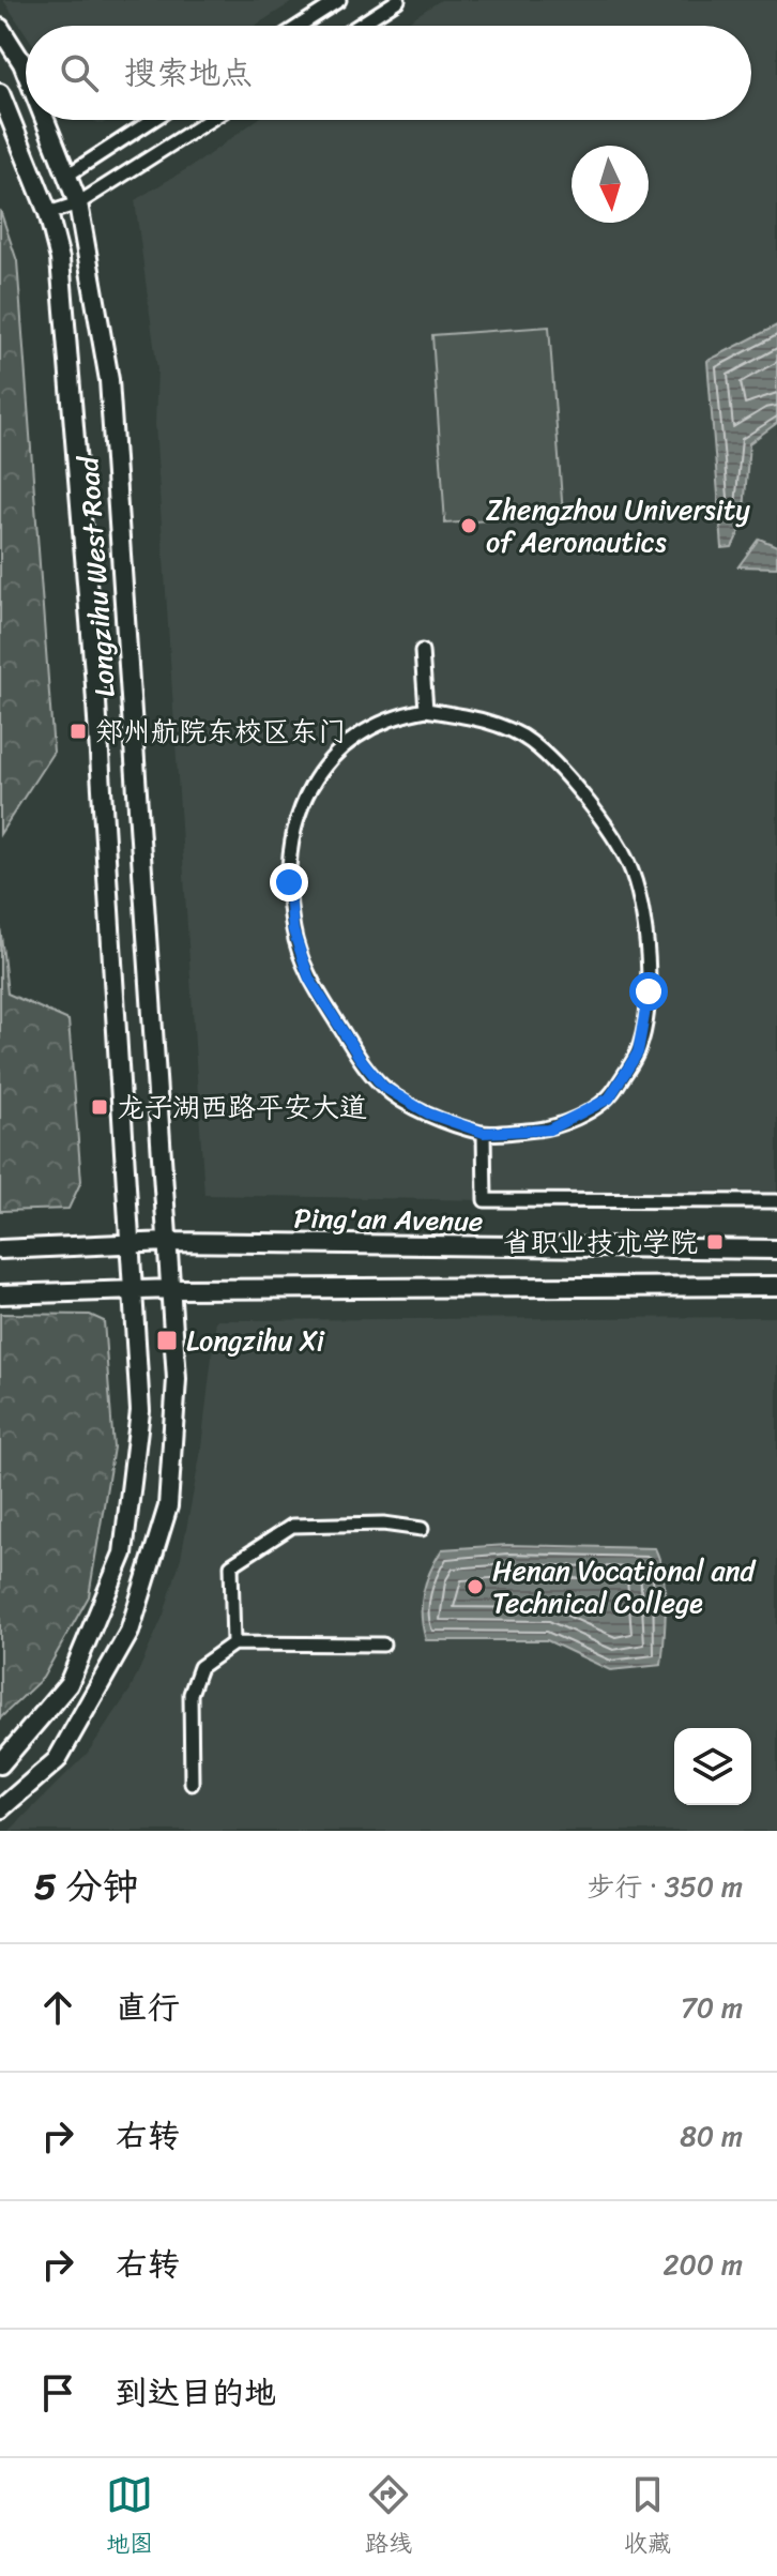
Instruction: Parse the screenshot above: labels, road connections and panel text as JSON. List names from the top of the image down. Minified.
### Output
{"streets":{"street":["Longzihu West Road","Ping'an Avenue"]},"crossings":[["Longzihu West Road","Ping'an Avenue"]],"places":{"other":["Zhengzhou University of Aeronautics","Henan Vocational and Technical College"],"transit":["郑州航院东校区东门","龙子湖西路平安大道","省职业技术学院","Longzihu Xi"]},"north":"bottom","page":{"search":"搜索地点","heading":["5 分钟","步行 · 350 m"],"list":[["直行","70 m"],["右转","80 m"],["右转","200 m"],"到达目的地"],"nav":["地图","路线","收藏"]}}
